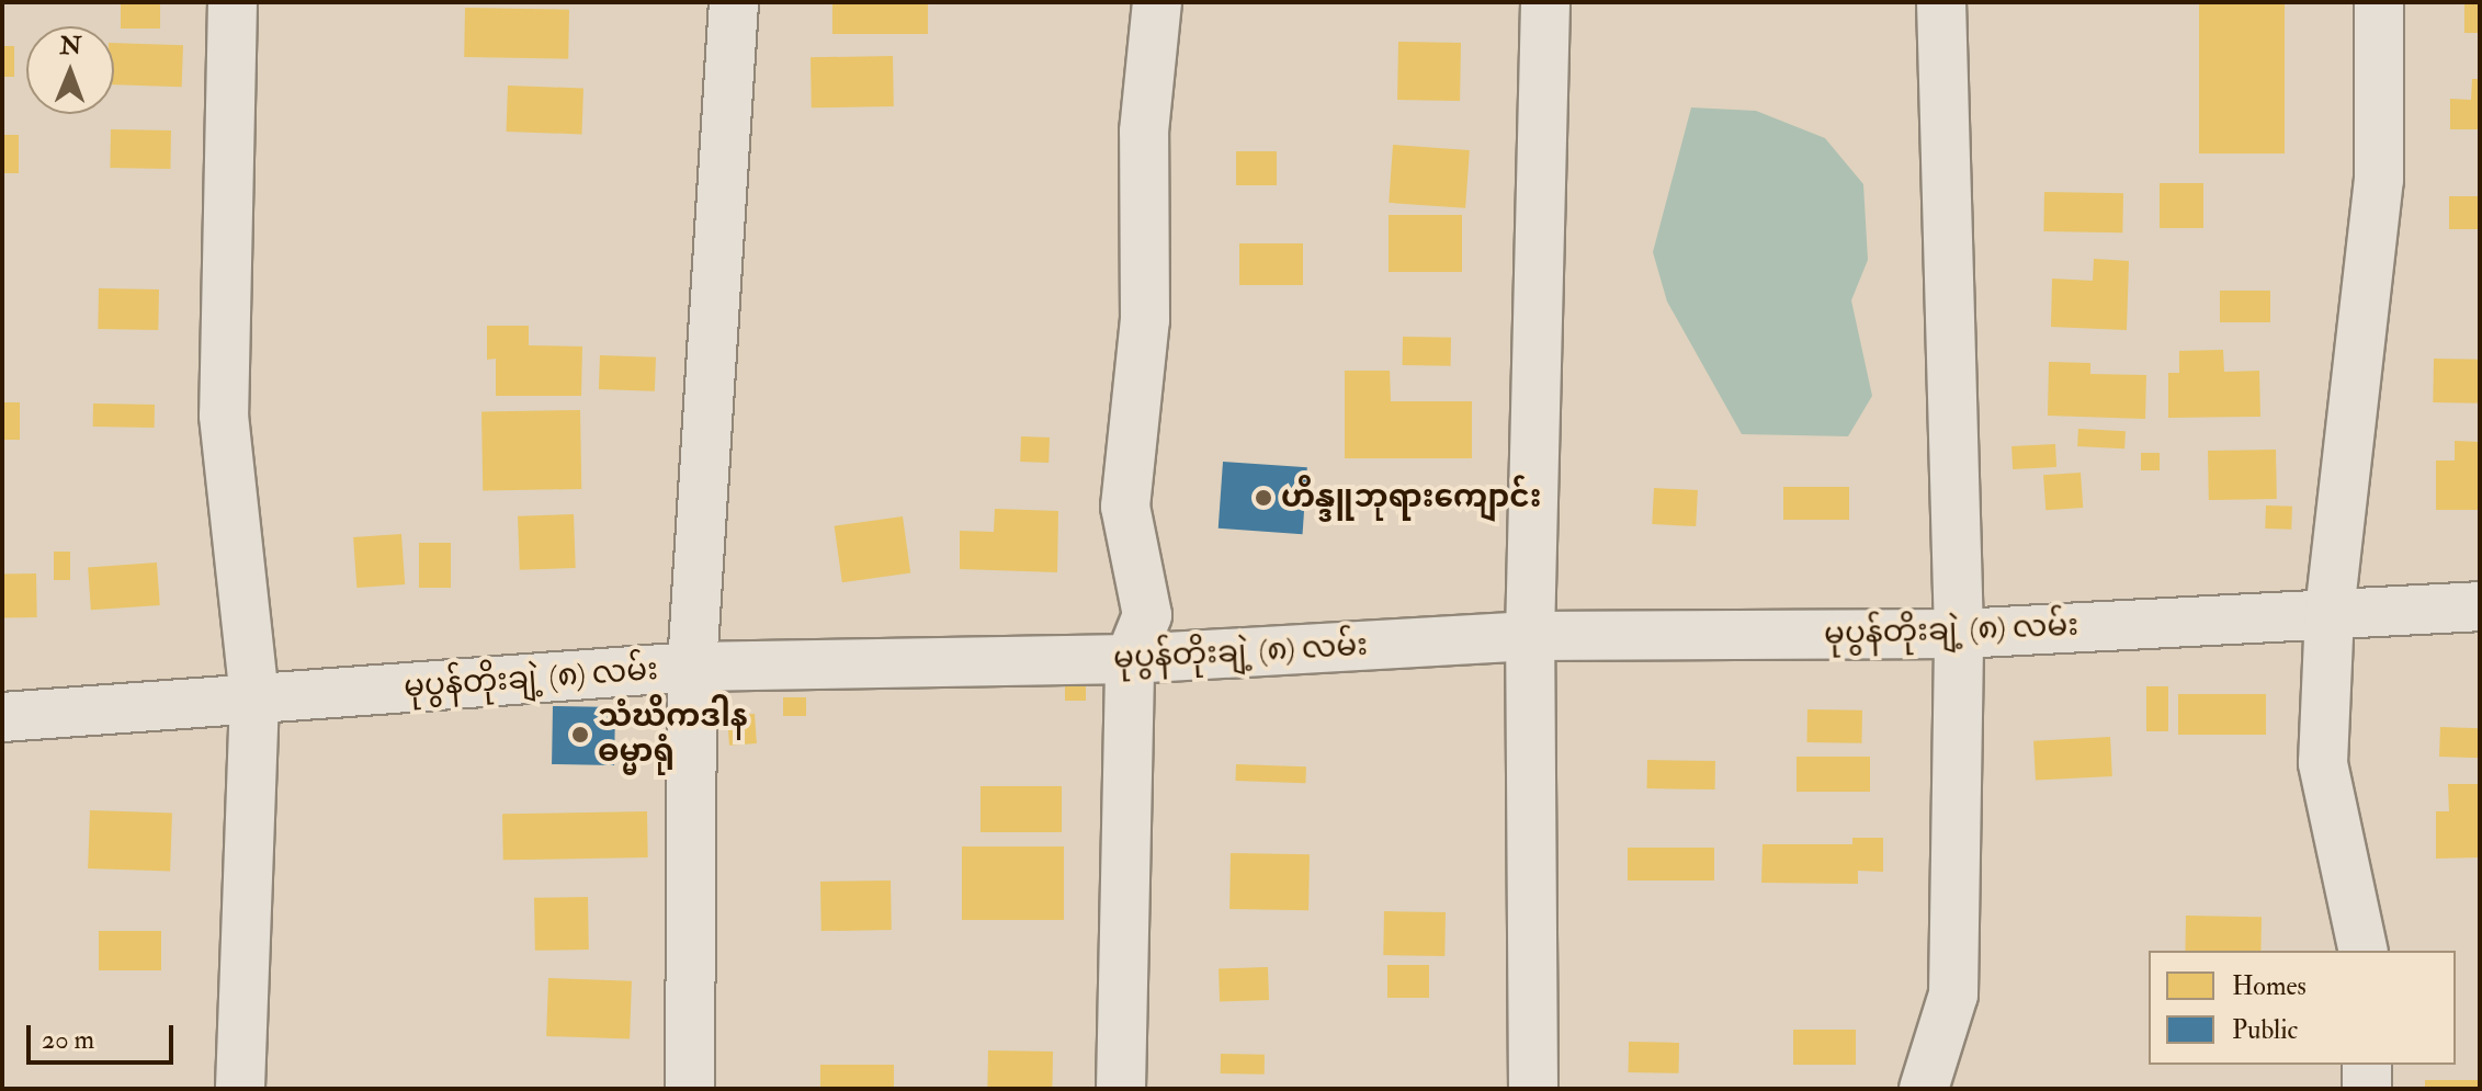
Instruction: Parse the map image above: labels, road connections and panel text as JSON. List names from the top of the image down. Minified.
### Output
{"streets":{"street":["မုပွန်တိုးချဲ့ (၈) လမ်း"]},"places":["ဟိန္ဒူဘုရားကျောင်း","သံဃိကဒါန ဓမ္မာရုံ"],"legend":["Homes","Public"],"scale_bar":"20 m","north":"top"}
